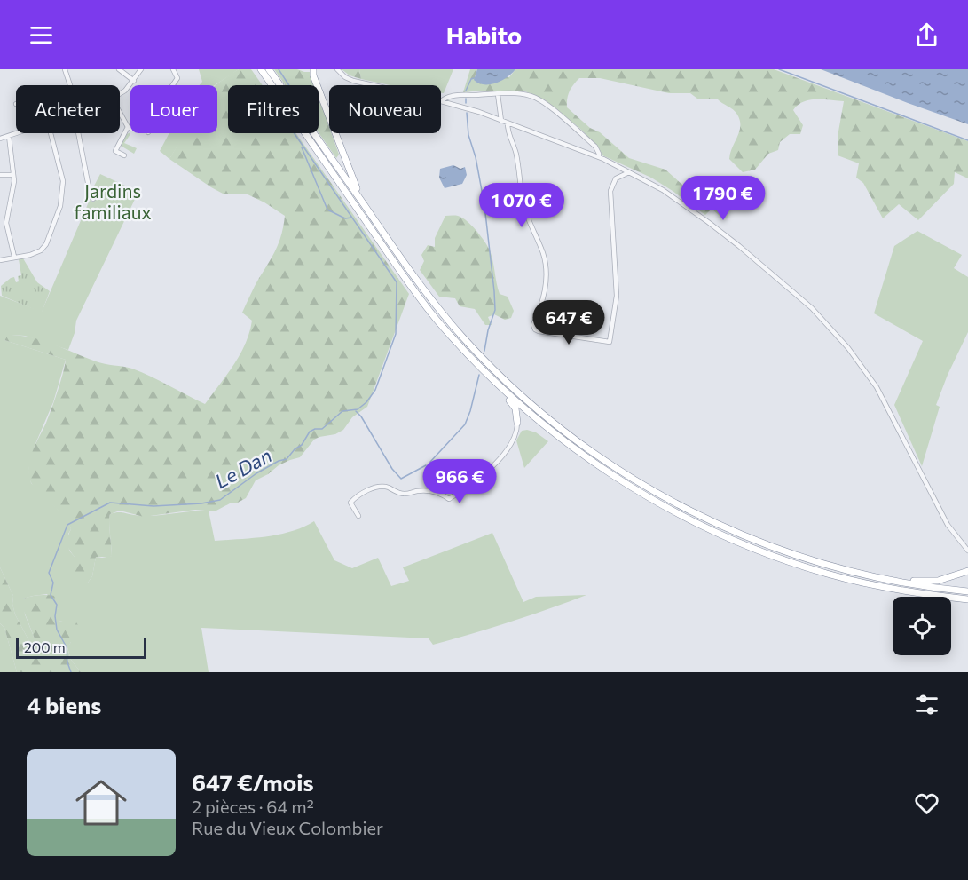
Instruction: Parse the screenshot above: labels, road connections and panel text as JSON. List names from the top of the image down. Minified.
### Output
{"water":["Le Dan"],"parks":["Jardins familiaux"],"scale_bar":"200 m","page":{"header":"Habito","chip":["Acheter","Louer","Filtres","Nouveau"],"price":["1 790 €","1 070 €","647 €","966 €"],"scale":"200 m","heading":"4 biens","list":[{"name":"647 €/mois","note":"2 pièces · 64 m² · Rue du Vieux Colombier"}]}}
